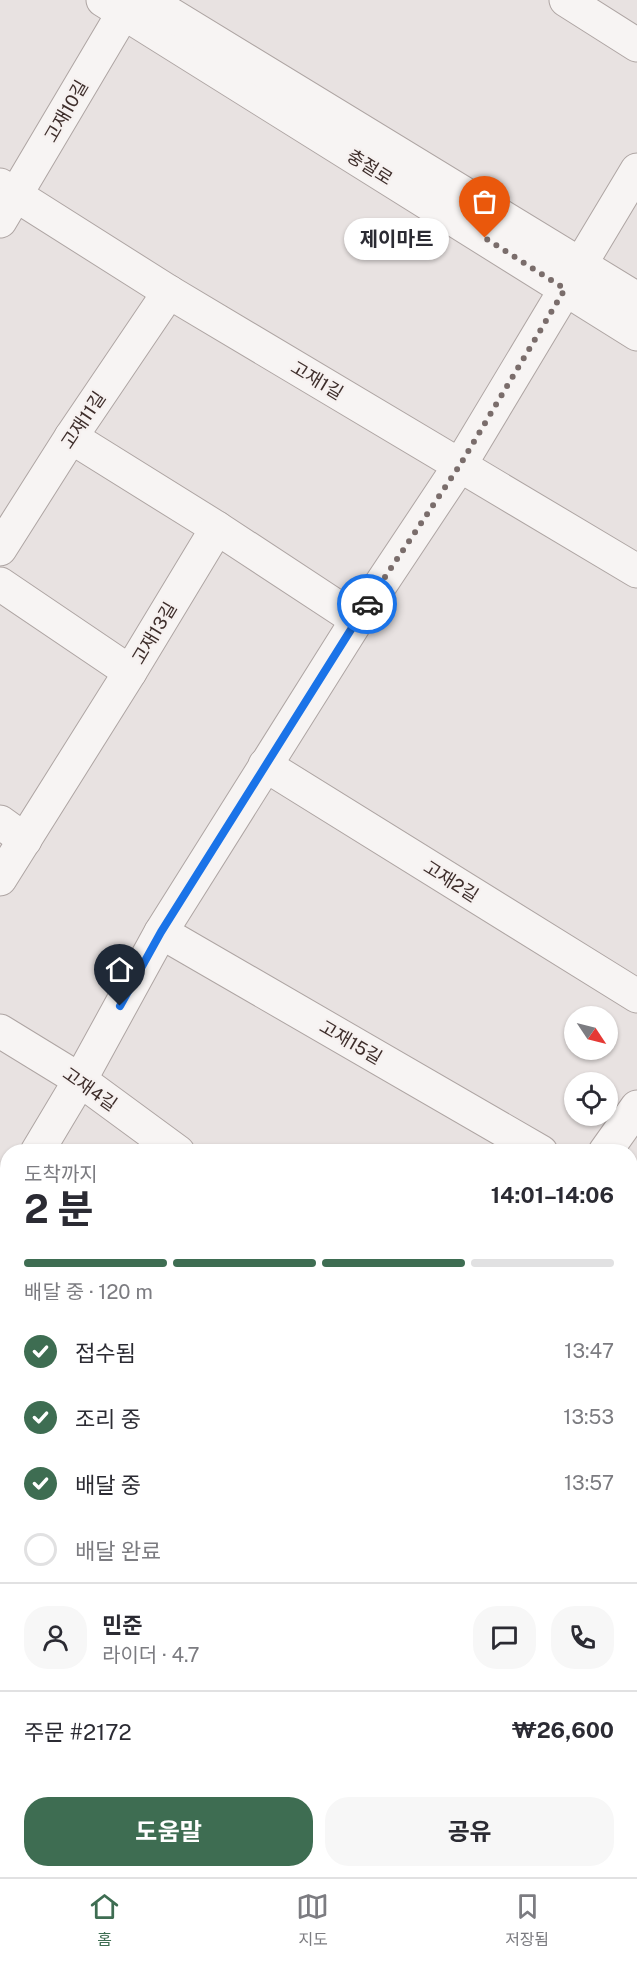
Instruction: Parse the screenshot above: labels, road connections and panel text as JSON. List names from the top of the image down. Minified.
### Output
{"streets":{"street":["고재10길","충절로","고재1길","고재11길","고재13길","고재2길","고재15길","고재4길"]},"crossings":[["고재10길","충절로"],["고재10길","고재1길"],["고재1길","고재11길"]],"places":["제이마트"],"north":"bottom right","page":{"bubble":"제이마트","heading":["2 분","도착까지","14:01–14:06"],"panel":["민준","라이더 · 4.7","주문 #2172","₩26,600"],"bar":"배달 중 · 120 m","list":[["접수됨","13:47"],["조리 중","13:53"],["배달 중","13:57"],"배달 완료"],"buttons":["도움말","공유"],"tabs":["홈","지도","저장됨"]}}
